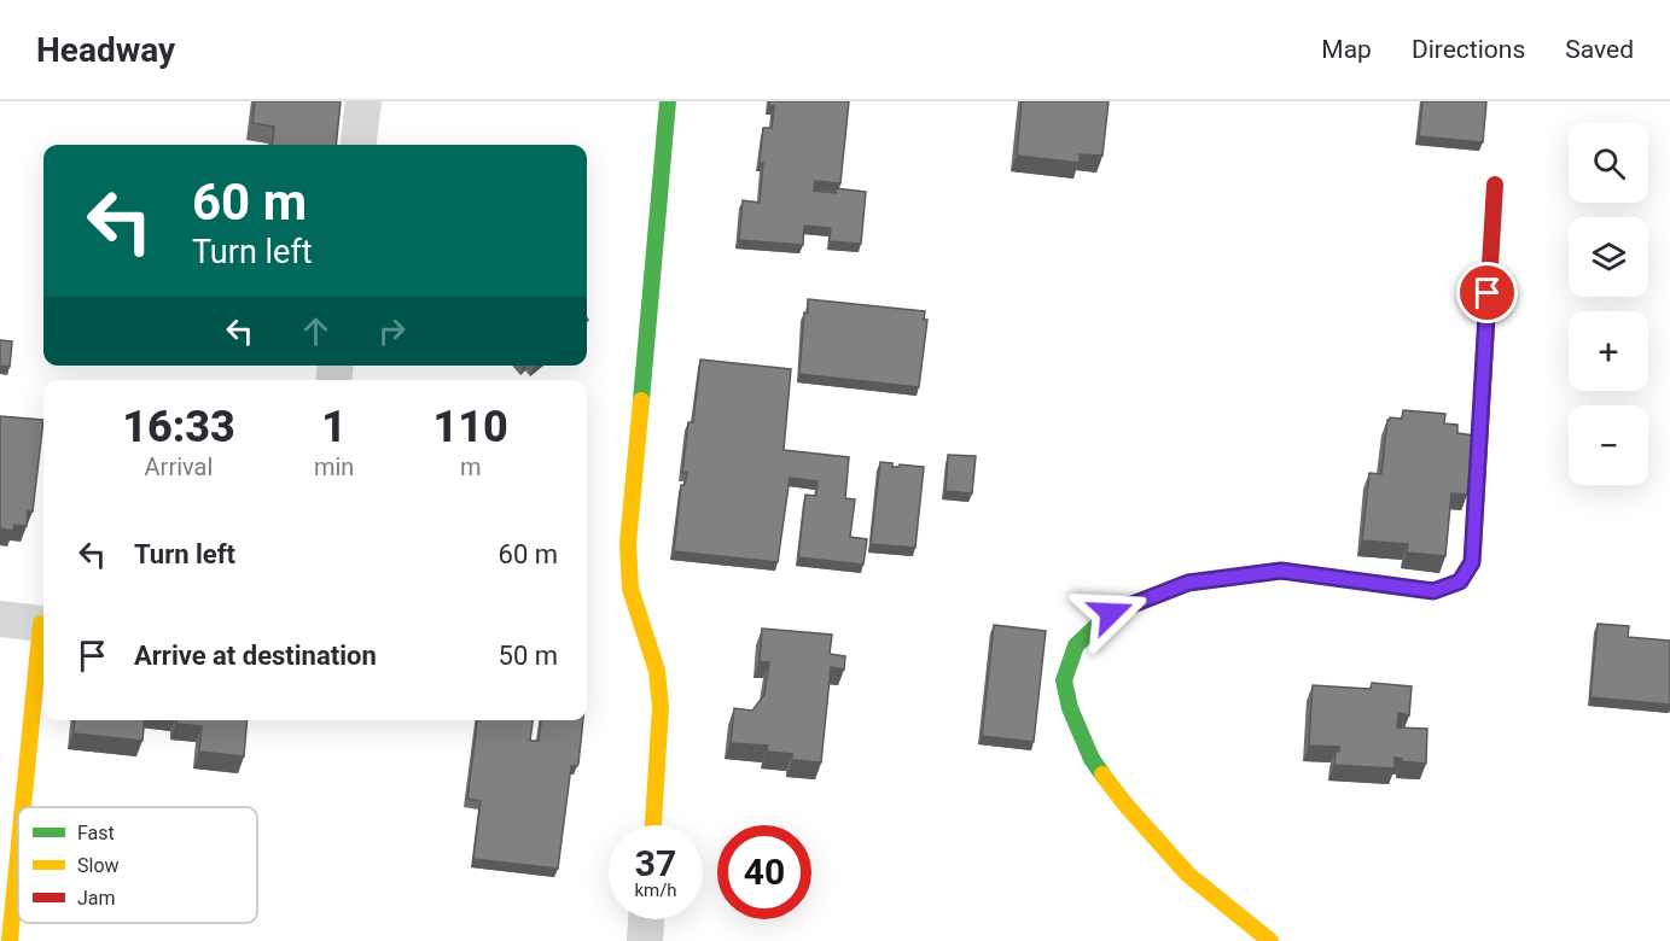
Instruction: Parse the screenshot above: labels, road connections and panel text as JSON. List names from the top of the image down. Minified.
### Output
{"legend":["Fast","Slow","Jam"],"page":{"header":"Headway","nav":["Map","Directions","Saved"],"map_buttons":["+","−"],"turn":["60 m","Turn left"],"eta":["16:33","Arrival","1","min","110","m"],"list":[{"name":"Turn left","value":"60 m"},{"name":"Arrive at destination","value":"50 m"}],"speed":"37 km/h","limit":"40"}}
